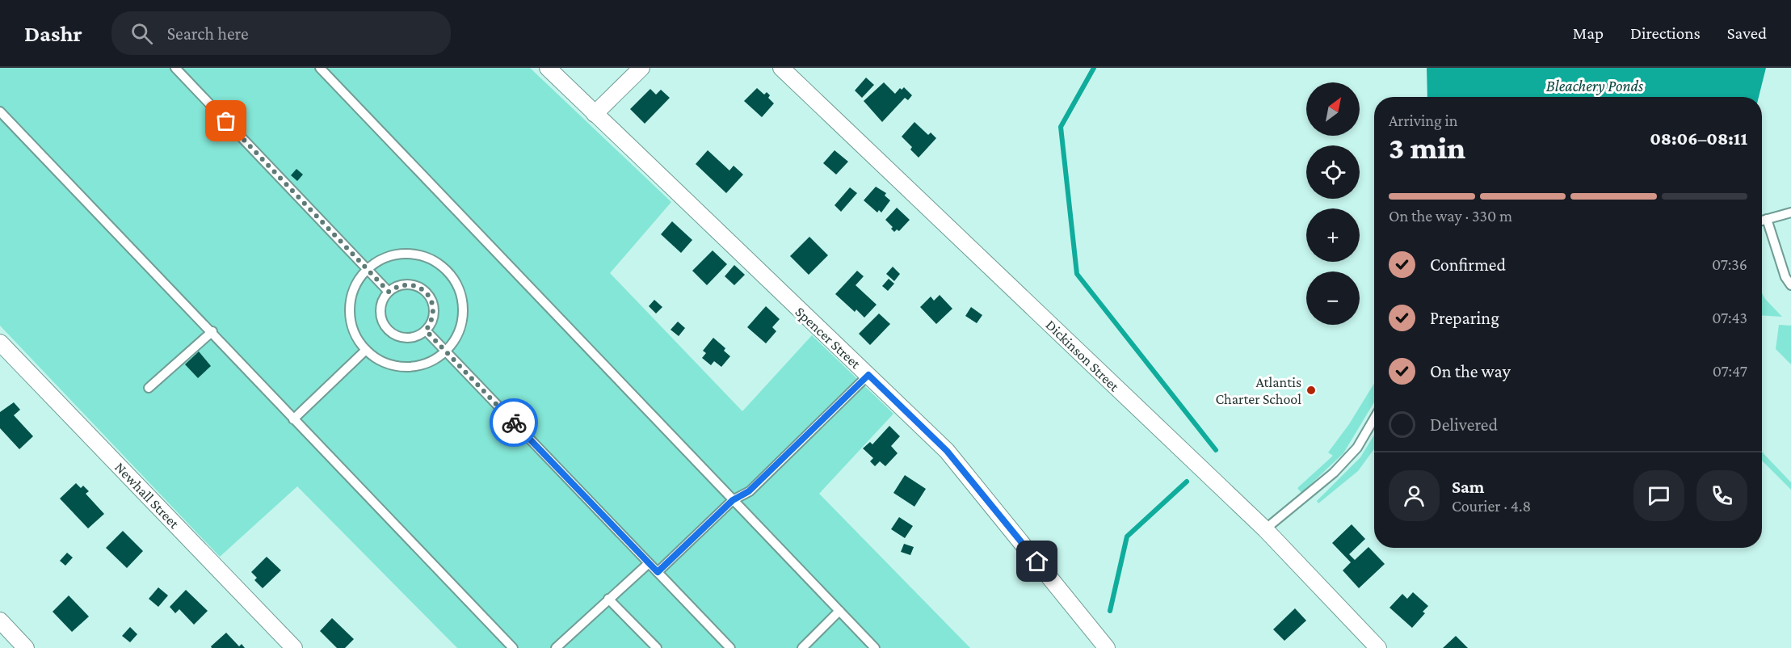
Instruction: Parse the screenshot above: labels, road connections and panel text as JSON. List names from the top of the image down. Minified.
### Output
{"streets":{"street":["Spencer Street","Dickinson Street","Newhall Street"]},"water":["Bleachery Ponds"],"places":["Atlantis Charter School"],"north":"top right","page":{"header":"Dashr","search":"Search here","nav":["Map","Directions","Saved"],"map_buttons":["+","−"],"heading":["3 min","Arriving in","08:06–08:11"],"panel":["Sam","Courier · 4.8"],"bar":"On the way · 330 m","list":[["Confirmed","07:36"],["Preparing","07:43"],["On the way","07:47"],"Delivered"]}}
